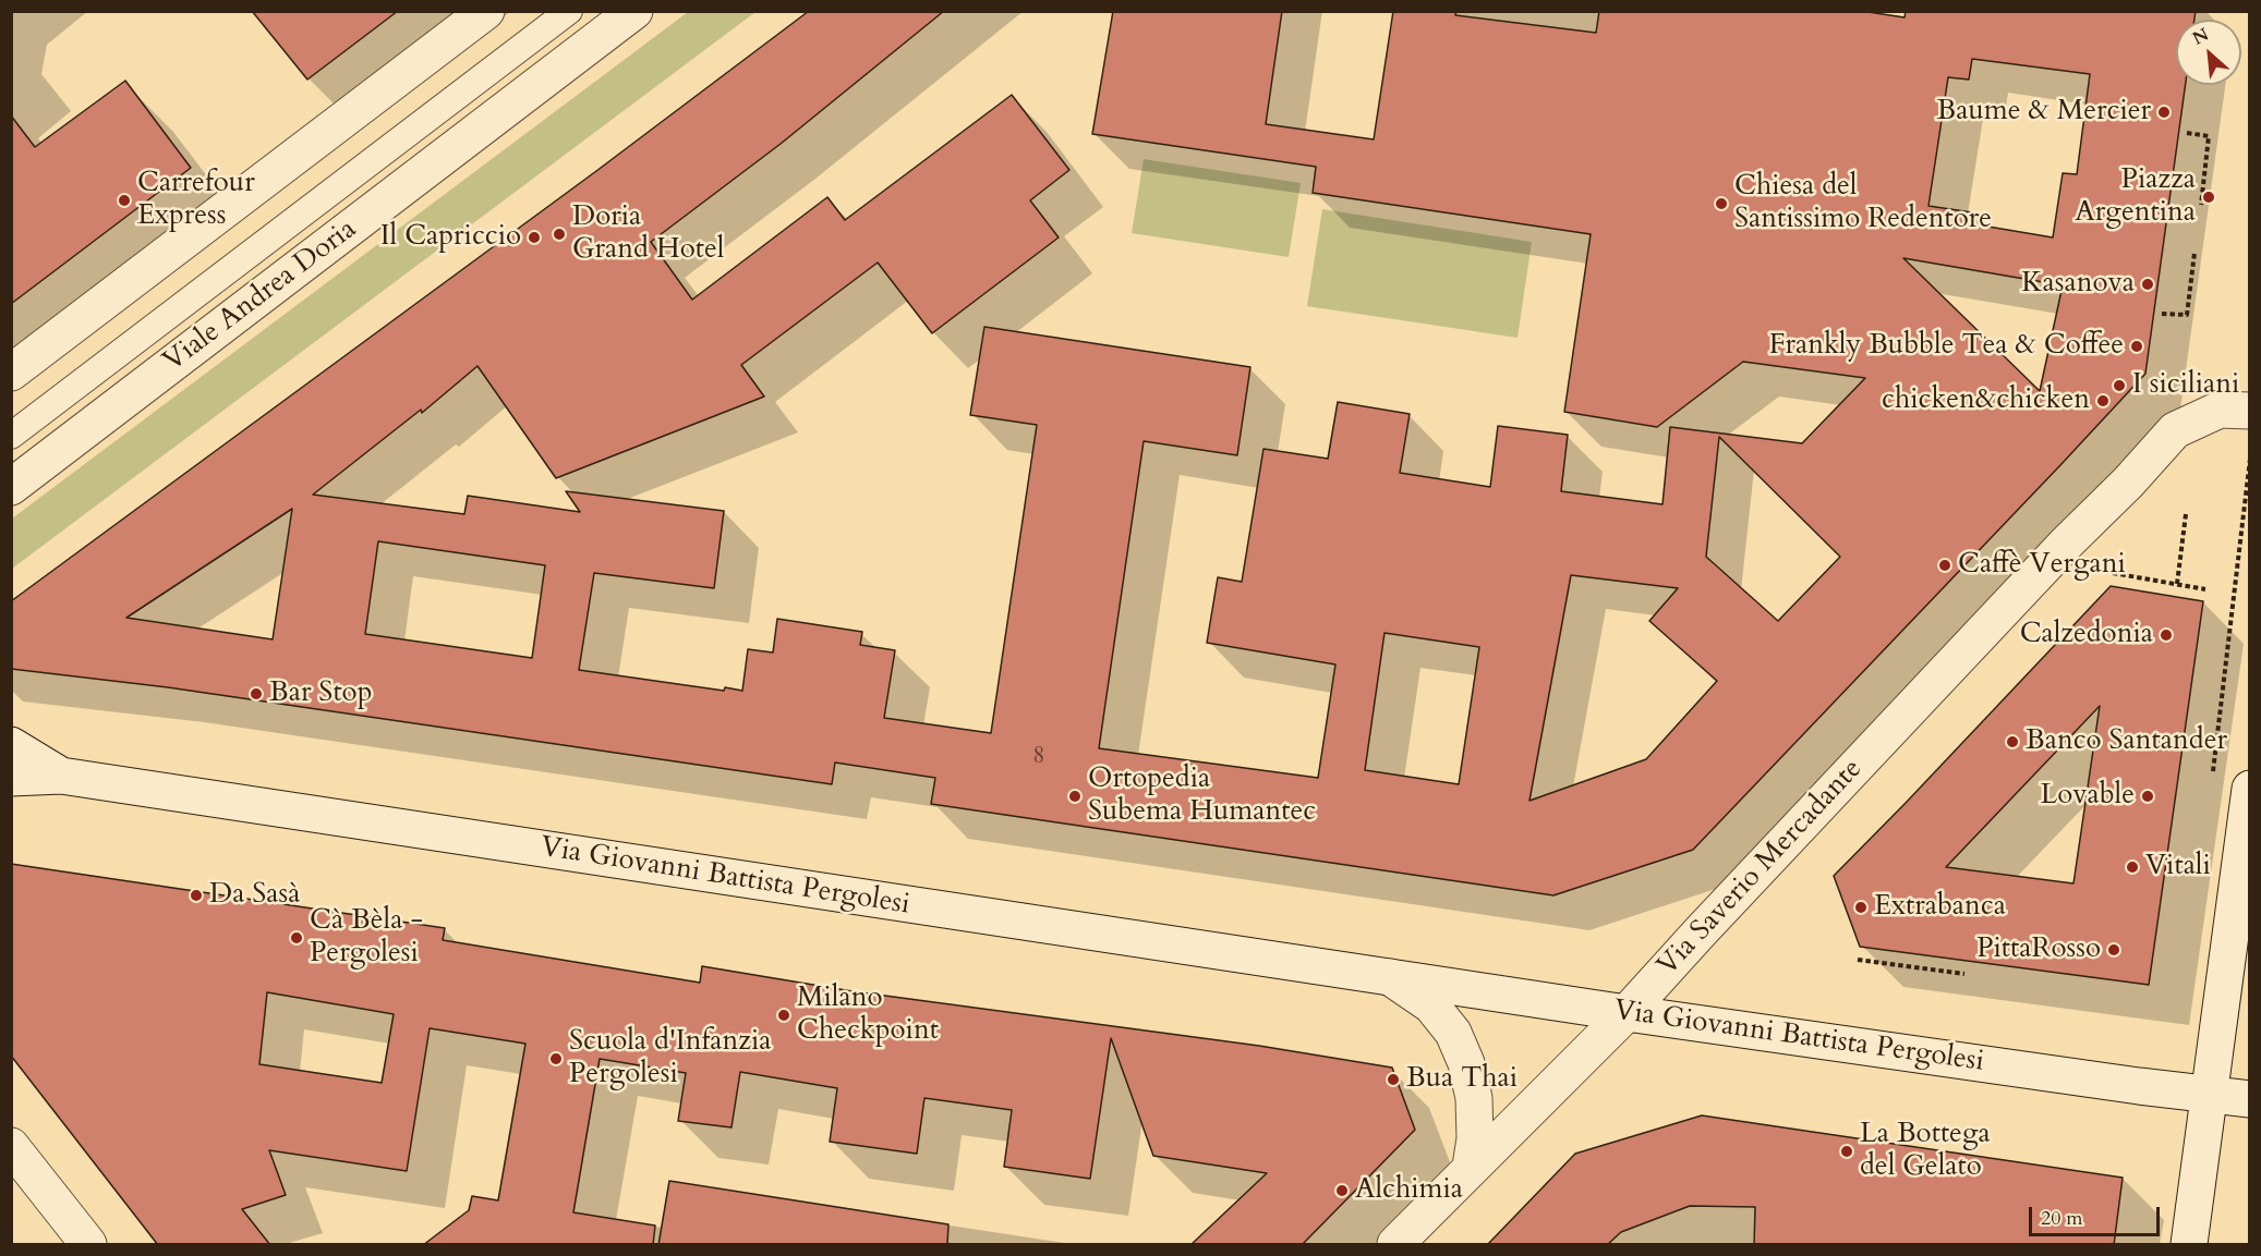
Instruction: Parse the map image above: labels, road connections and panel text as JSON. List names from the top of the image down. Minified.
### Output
{"streets":{"street":["Viale Andrea Doria","Via Saverio Mercadante","Via Giovanni Battista Pergolesi"]},"crossings":[["Via Saverio Mercadante","Via Giovanni Battista Pergolesi"]],"places":["Baume & Mercier","Piazza Argentina","Carrefour Express","Chiesa del Santissimo Redentore","Doria Grand Hotel","Il Capriccio","Kasanova","Frankly Bubble Tea & Coffee","I siciliani","chicken&chicken","Caffè Vergani","Calzedonia","Bar Stop","Banco Santander","Ortopedia Subema Humantec","Lovable","Vitali","Da Sasà","Extrabanca","Cà Bèla - Pergolesi","PittaRosso","Milano Checkpoint","Scuola d'Infanzia Pergolesi","Bua Thai","La Bottega del Gelato","Alchimia"],"house_numbers":["8"],"scale_bar":"20 m","north":"top left"}
